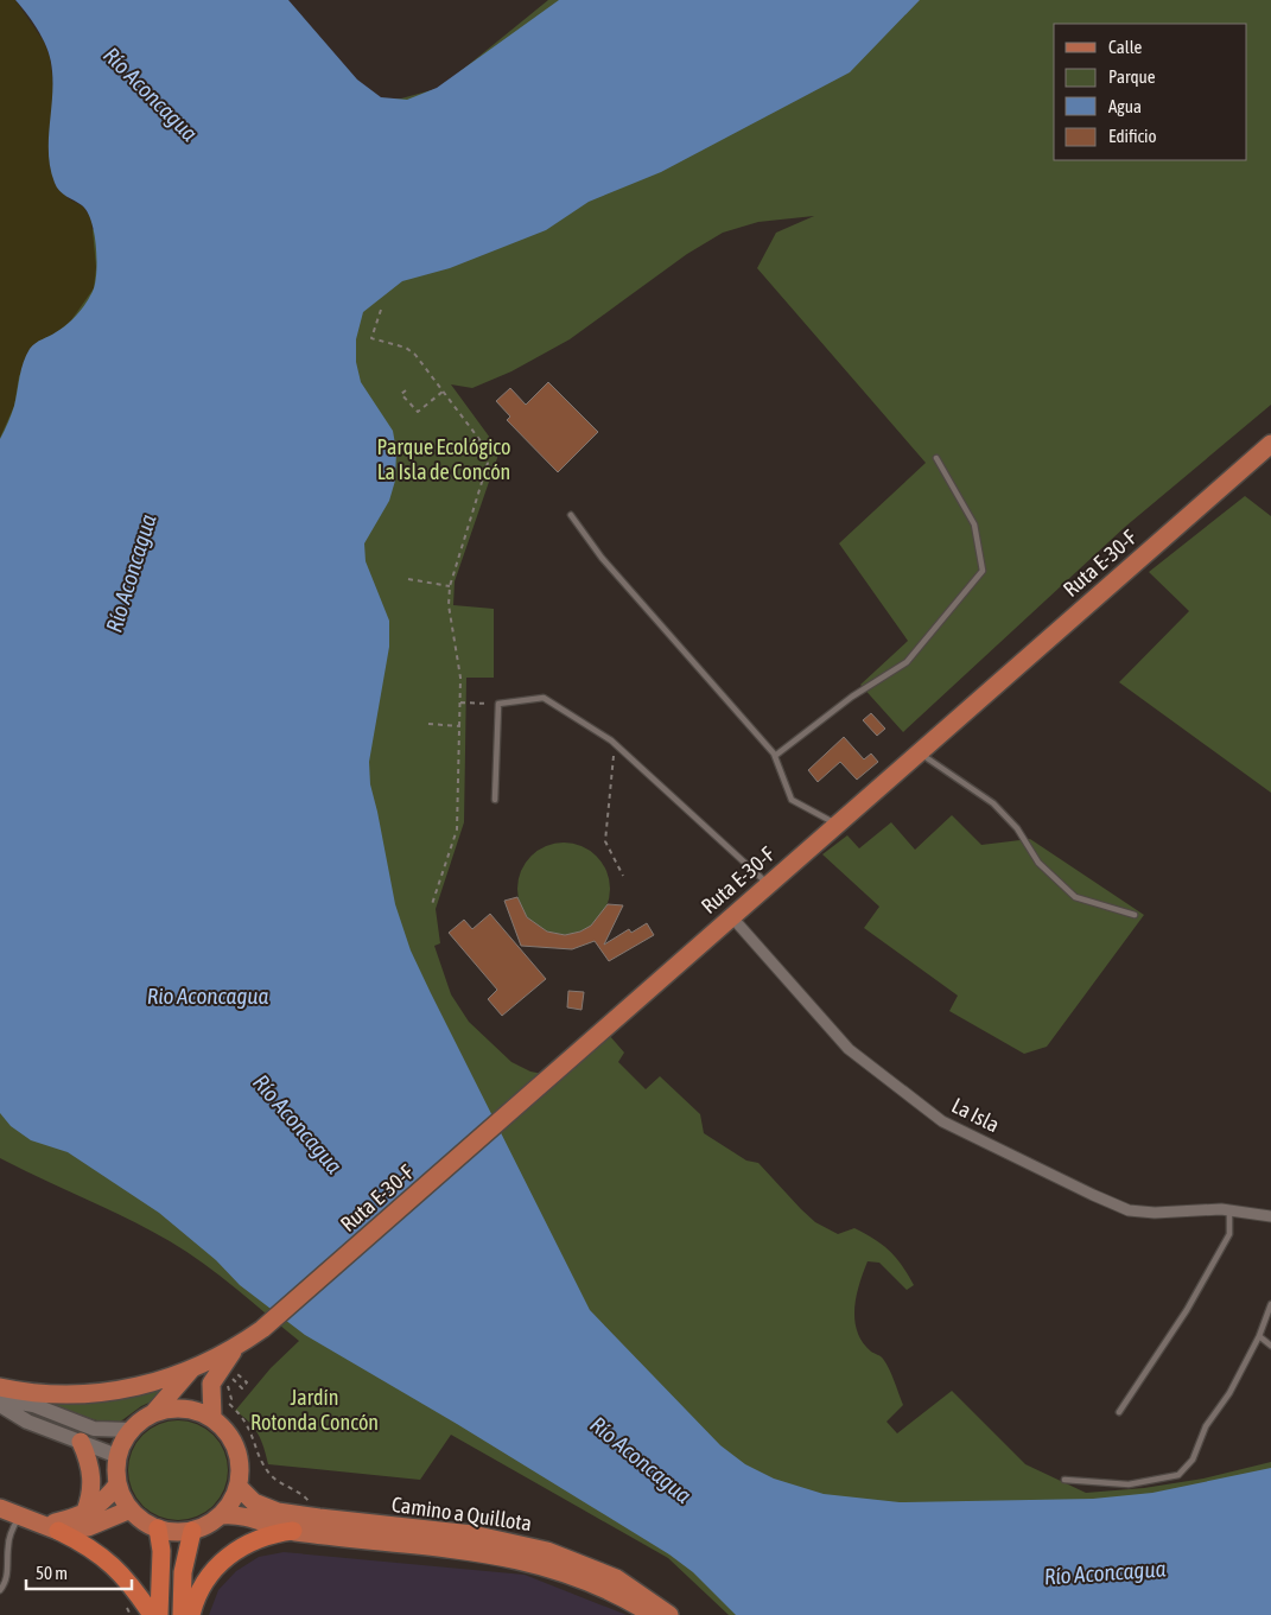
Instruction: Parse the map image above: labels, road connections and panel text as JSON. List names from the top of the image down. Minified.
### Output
{"streets":{"main road":["Ruta E-30-F","Camino a Quillota"],"street":["La Isla"]},"crossings":[["Ruta E-30-F","La Isla"],["Ruta E-30-F","Camino a Quillota"]],"water":["Río Aconcagua","Rio Aconcagua"],"parks":["Parque Ecológico La Isla de Concón","Jardín Rotonda Concón"],"legend":["Calle","Parque","Agua","Edificio"],"scale_bar":"50 m"}
